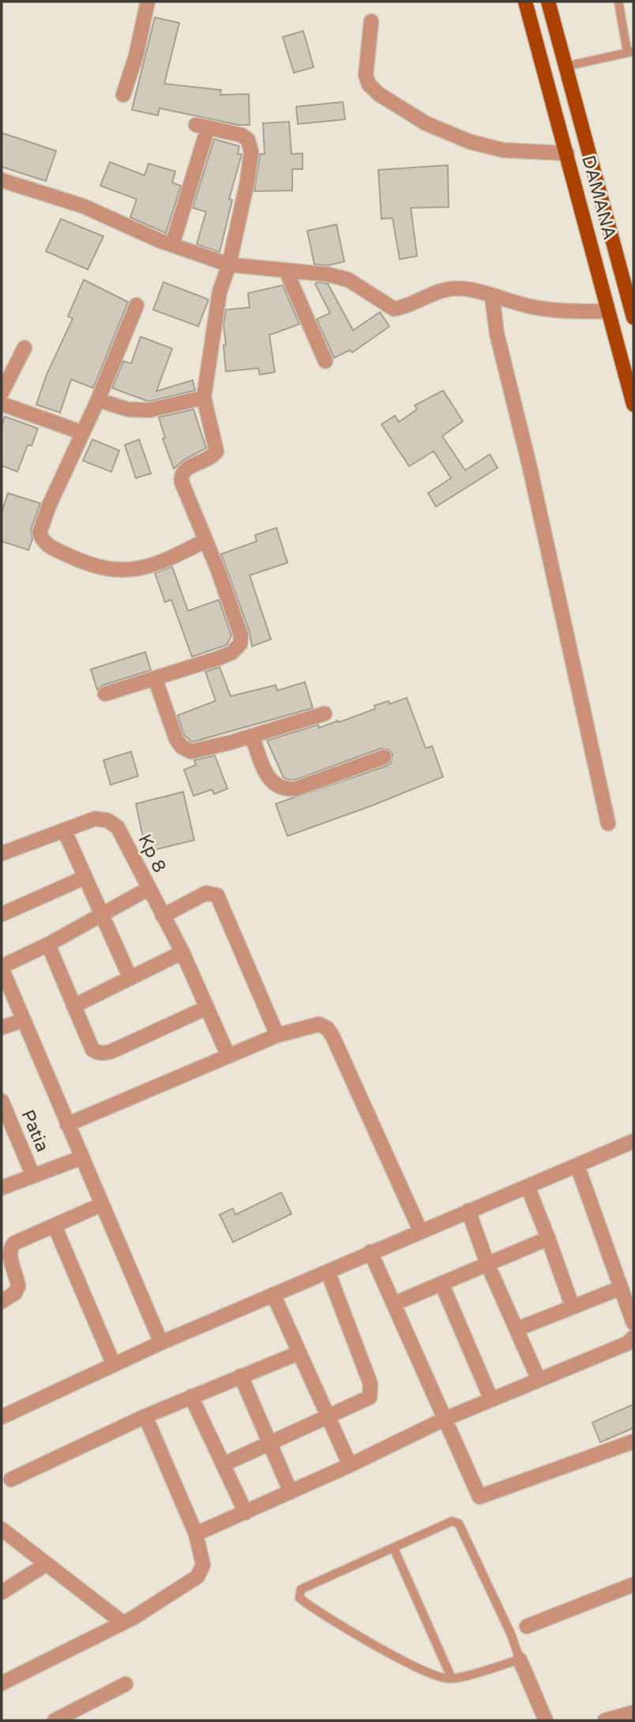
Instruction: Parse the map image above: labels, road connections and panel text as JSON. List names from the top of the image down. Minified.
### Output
{"streets":{"main road":["DAMANA"],"street":["Kp 8","Patia"]}}
